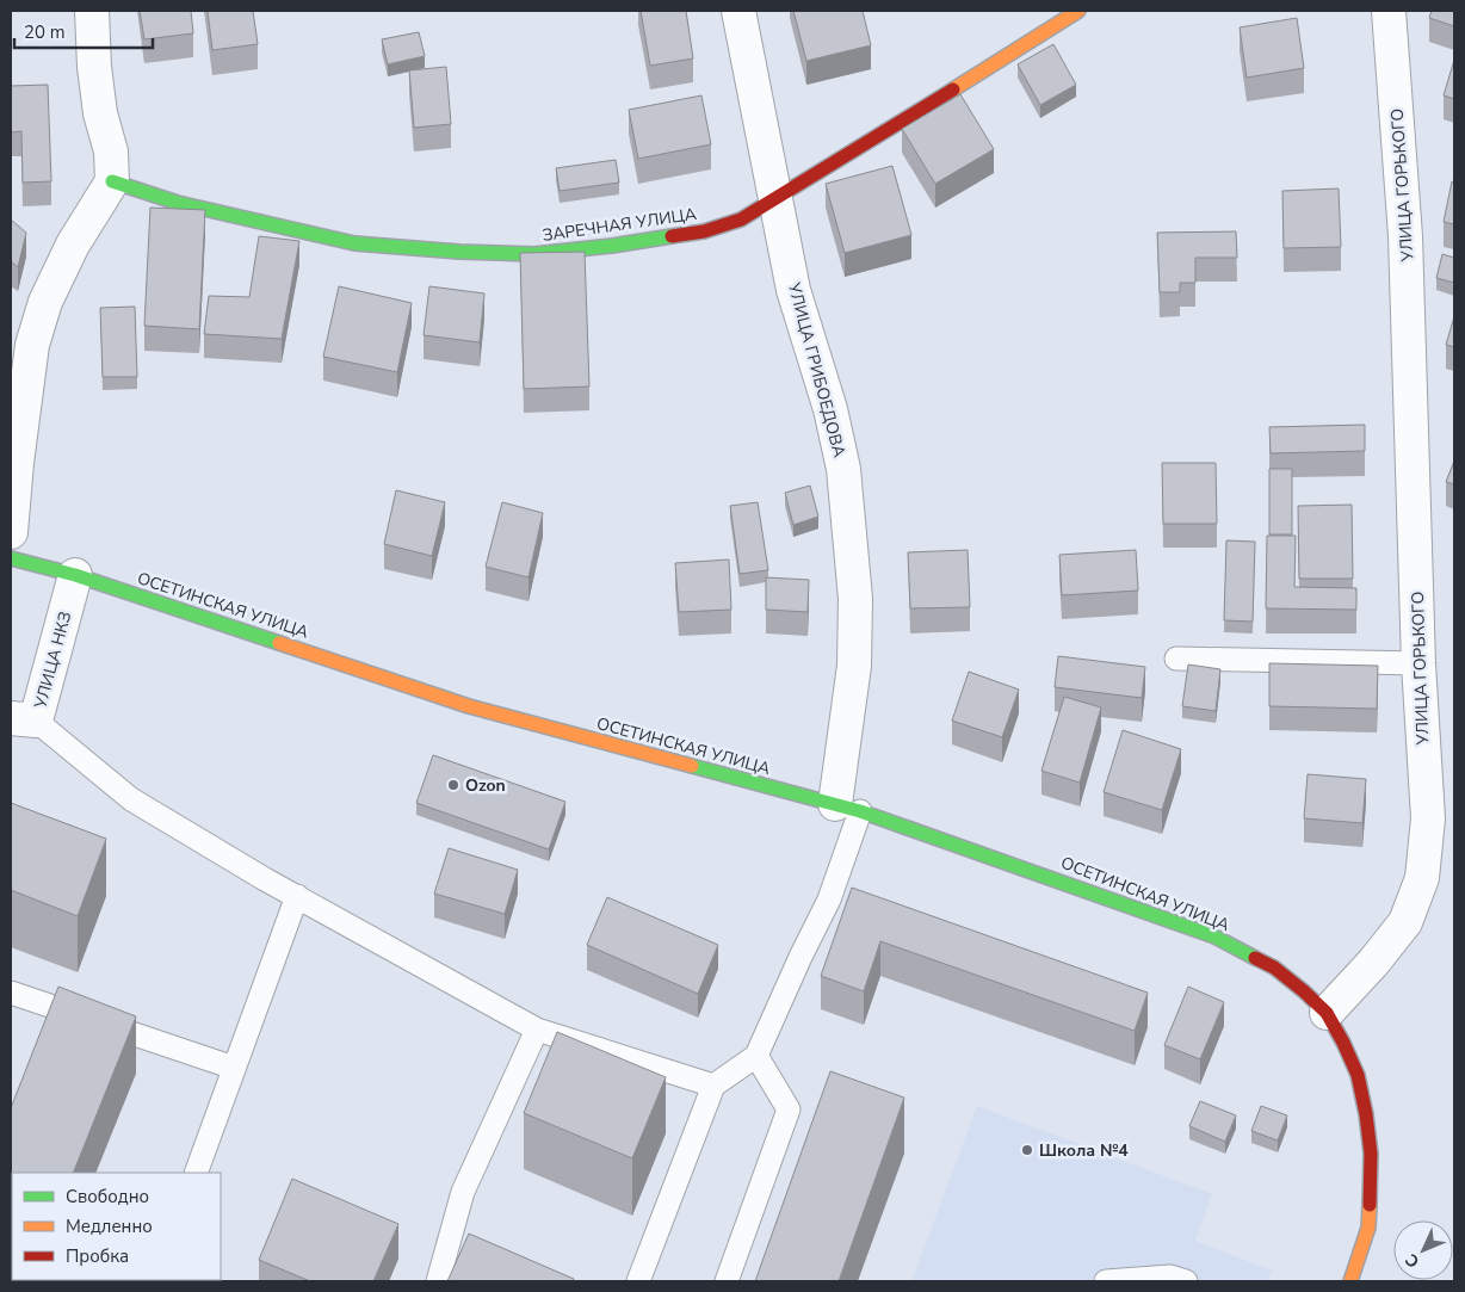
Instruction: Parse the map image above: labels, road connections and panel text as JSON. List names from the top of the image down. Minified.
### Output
{"streets":{"street":["УЛИЦА ГОРЬКОГО","ЗАРЕЧНАЯ УЛИЦА","УЛИЦА ГРИБОЕДОВА","ОСЕТИНСКАЯ УЛИЦА","УЛИЦА НКЗ"]},"crossings":[["УЛИЦА ГОРЬКОГО","ОСЕТИНСКАЯ УЛИЦА"],["ЗАРЕЧНАЯ УЛИЦА","УЛИЦА ГРИБОЕДОВА"],["УЛИЦА ГРИБОЕДОВА","ОСЕТИНСКАЯ УЛИЦА"],["ОСЕТИНСКАЯ УЛИЦА","УЛИЦА НКЗ"]],"places":["Ozon","Школа №4"],"legend":["Свободно","Медленно","Пробка"],"scale_bar":"20 m","north":"bottom left"}
